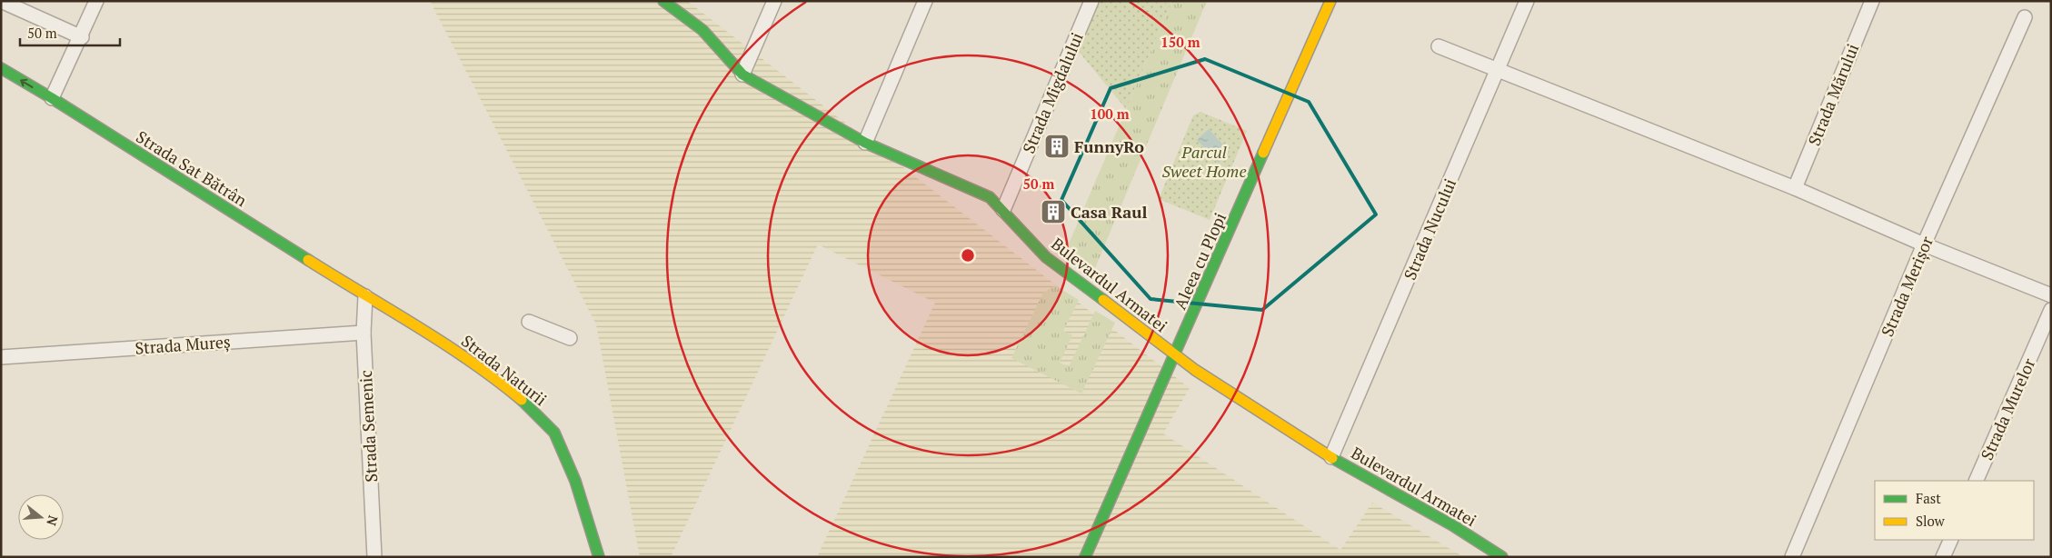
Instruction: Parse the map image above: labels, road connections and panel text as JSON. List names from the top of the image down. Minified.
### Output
{"streets":{"street":["Strada Migdalului","Strada Mărului","Strada Sat Bătrân","Strada Nucului","Aleea cu Plopi","Bulevardul Armatei","Strada Merișor","Strada Mureș","Strada Naturii","Strada Murelor","Strada Semenic"]},"crossings":[["Strada Migdalului","Bulevardul Armatei"],["Strada Sat Bătrân","Strada Naturii"],["Strada Sat Bătrân","Strada Semenic"],["Strada Nucului","Bulevardul Armatei"],["Aleea cu Plopi","Bulevardul Armatei"],["Strada Mureș","Strada Semenic"],["Strada Naturii","Strada Semenic"]],"parks":["Parcul Sweet Home"],"places":{"building":["FunnyRo","Casa Raul"]},"legend":["Fast","Slow"],"scale_bar":"50 m","north":"right","rings":["150 m","100 m","50 m"]}
